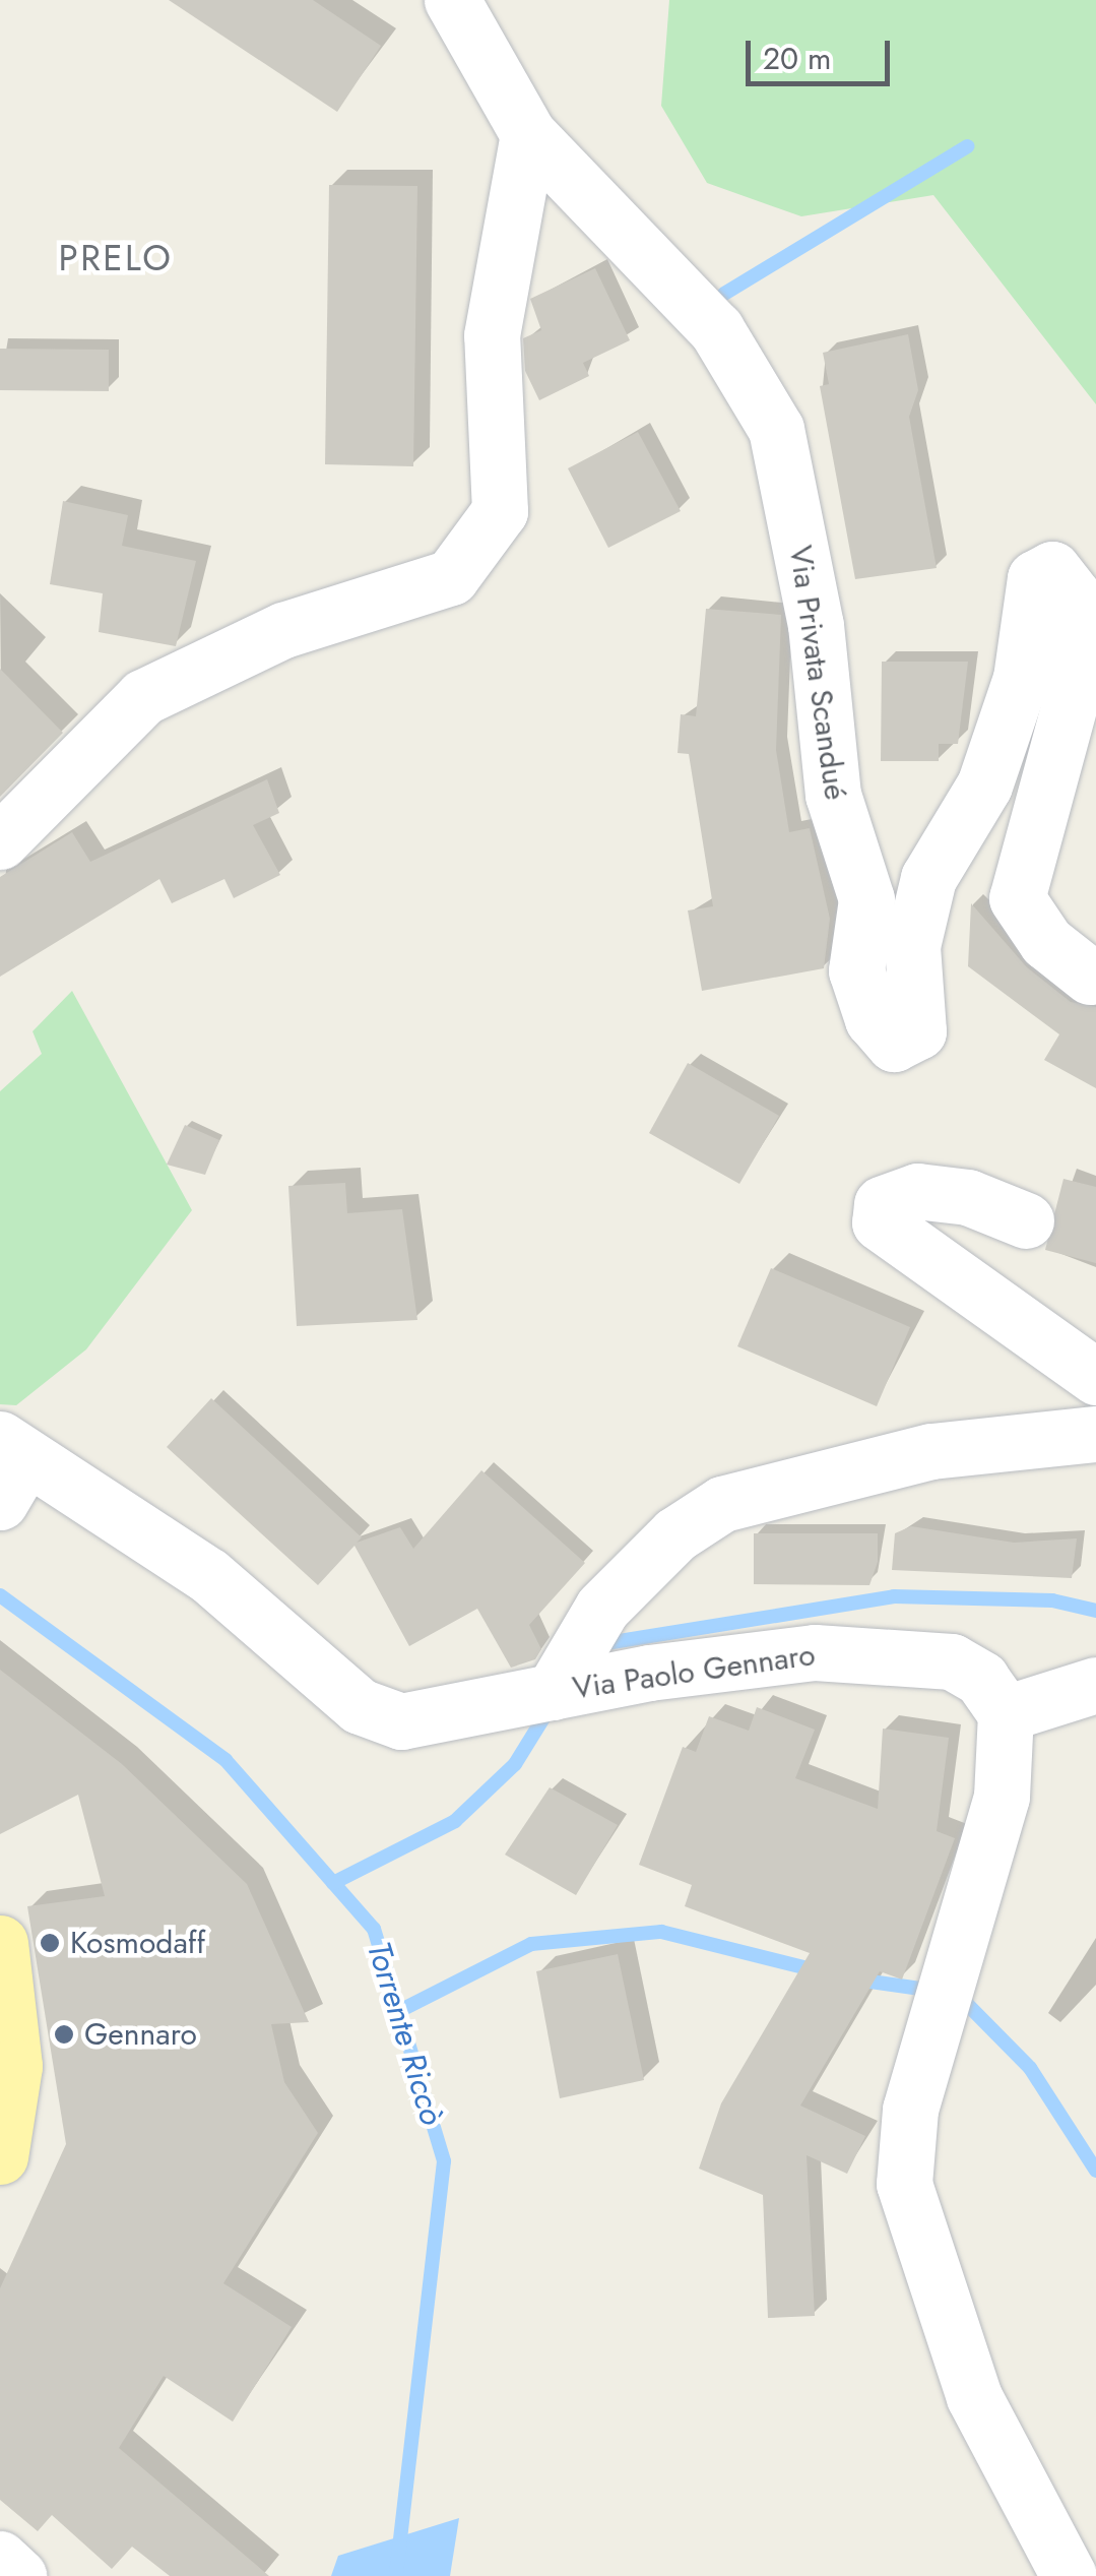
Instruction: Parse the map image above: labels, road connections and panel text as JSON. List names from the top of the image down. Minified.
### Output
{"streets":{"street":["Via Privata Scandué","Via Paolo Gennaro"]},"districts":["PRELO"],"water":["Torrente Riccò"],"places":["Kosmodaff","Gennaro"],"scale_bar":"20 m"}
